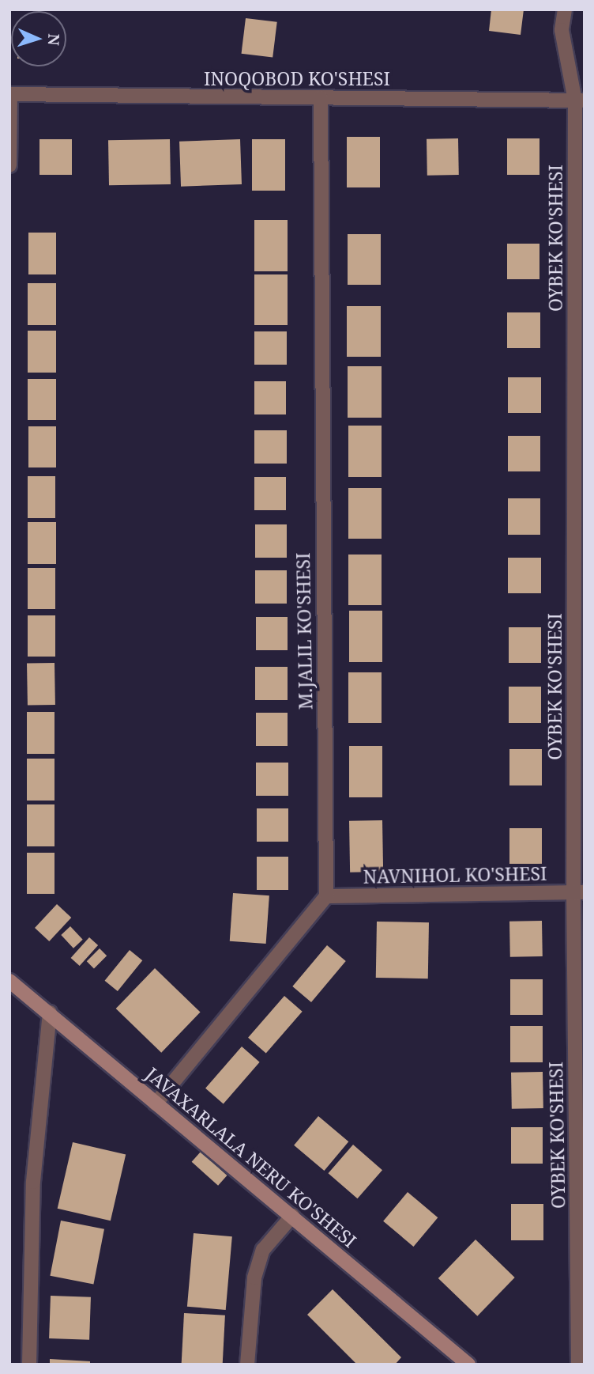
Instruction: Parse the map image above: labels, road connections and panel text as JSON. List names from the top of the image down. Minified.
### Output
{"streets":{"street":["INOQOBOD KO'SHESI","OYBEK KO'SHESI","M.JALIL KO'SHESI","NAVNIHOL KO'SHESI","JAVAXARLALA NERU KO'SHESI"]},"crossings":[["INOQOBOD KO'SHESI","OYBEK KO'SHESI"],["INOQOBOD KO'SHESI","M.JALIL KO'SHESI"],["OYBEK KO'SHESI","NAVNIHOL KO'SHESI"],["M.JALIL KO'SHESI","NAVNIHOL KO'SHESI"]],"north":"right"}
